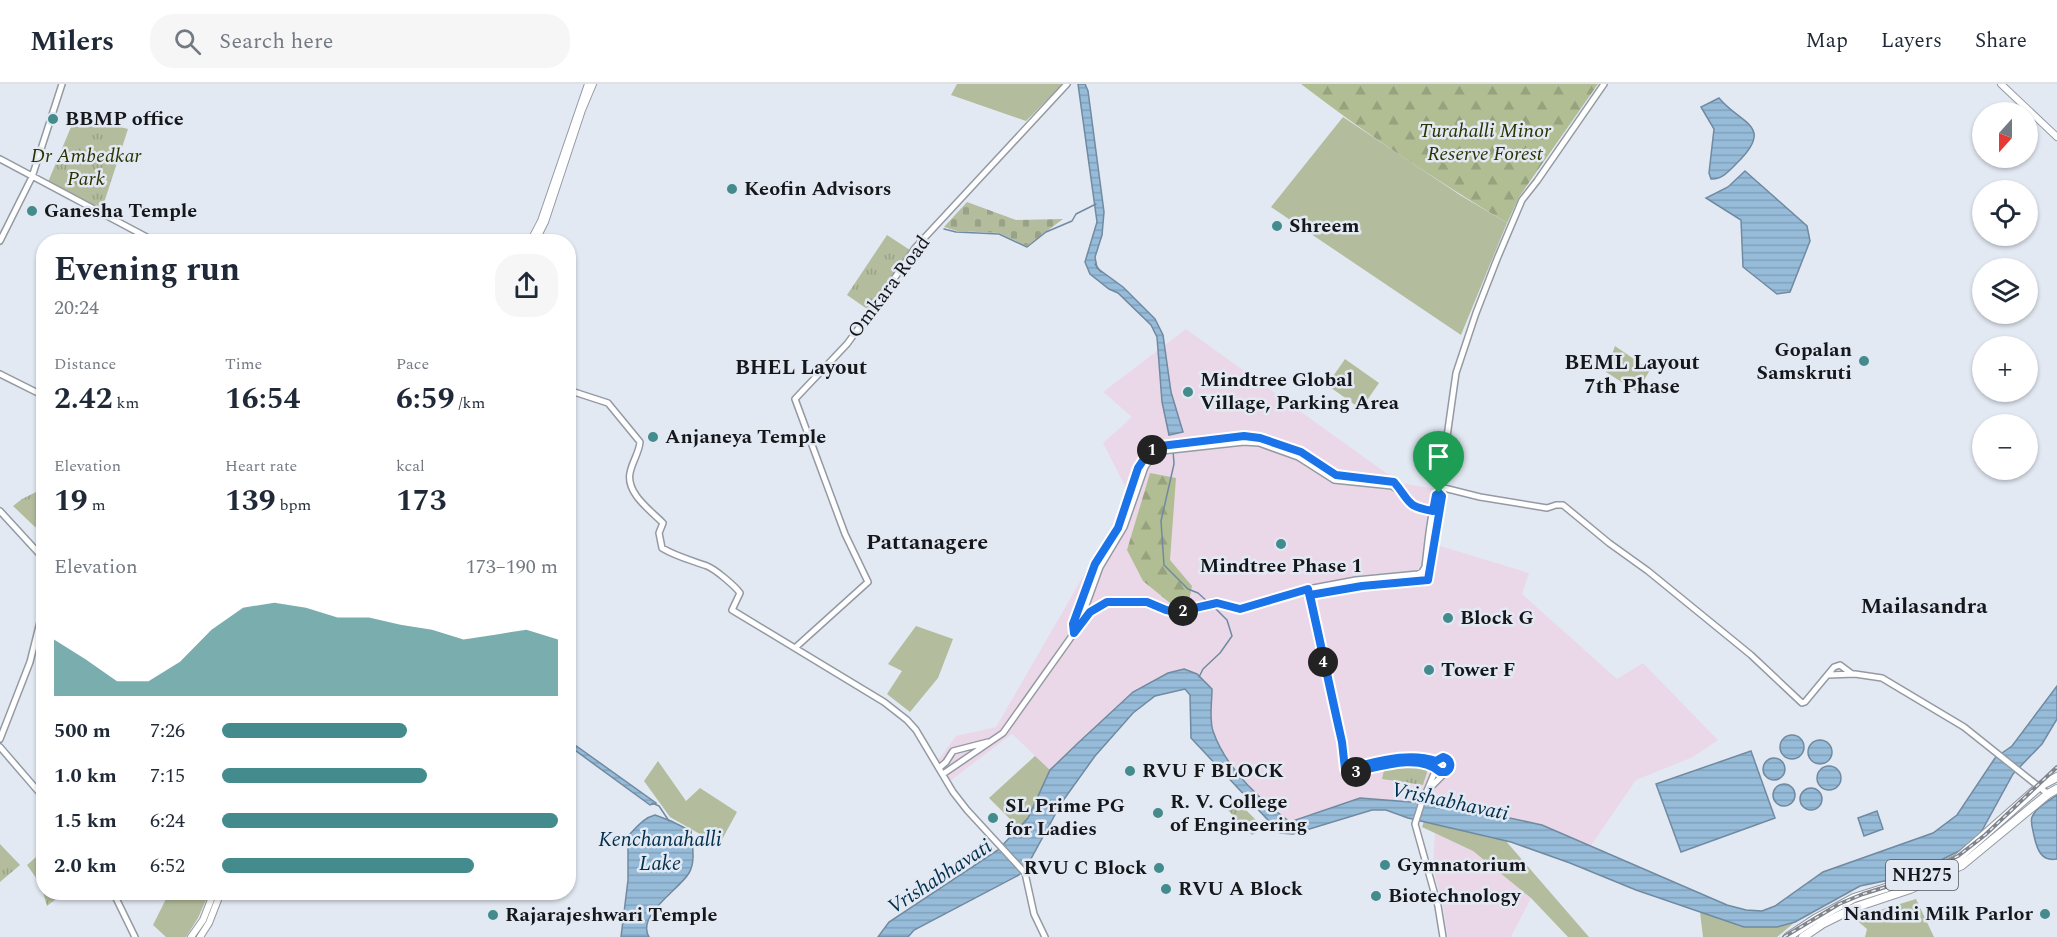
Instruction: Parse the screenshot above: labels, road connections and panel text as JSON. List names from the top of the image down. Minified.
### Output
{"streets":{"highway":["NH275"],"street":["Omkara Road"]},"districts":["BEML Layout 7th Phase","BHEL Layout","Pattanagere","Mailasandra"],"water":["Vrishabhavati","Kenchanahalli Lake"],"parks":["Turahalli Minor Reserve Forest","Dr Ambedkar Park"],"places":["BBMP office","Keofin Advisors","Ganesha Temple","Shreem","Gopalan Samskruti","Mindtree Global Village, Parking Area","Anjaneya Temple","Mindtree Phase 1","Block G","Tower F","RVU F BLOCK","R. V. College of Engineering","SL Prime PG for Ladies","Gymnatorium","RVU C Block","RVU A Block","Biotechnology","Nandini Milk Parlor","Rajarajeshwari Temple"],"north":"bottom","page":{"header":"Milers","search":"Search here","nav":["Map","Layers","Share"],"map_buttons":["+","−"],"heading":["Evening run","20:24"],"stats":[["Distance","2.42 km"],["Time","16:54"],["Pace","6:59 /km"],["Elevation","19 m"],["Heart rate","139 bpm"],["kcal","173"]],"pins":["1","2","4","3"],"chart":["Elevation","173–190 m"],"list":[{"name":"500 m","note":"7:26"},{"name":"1.0 km","note":"7:15"},{"name":"1.5 km","note":"6:24"},{"name":"2.0 km","note":"6:52"}]}}
